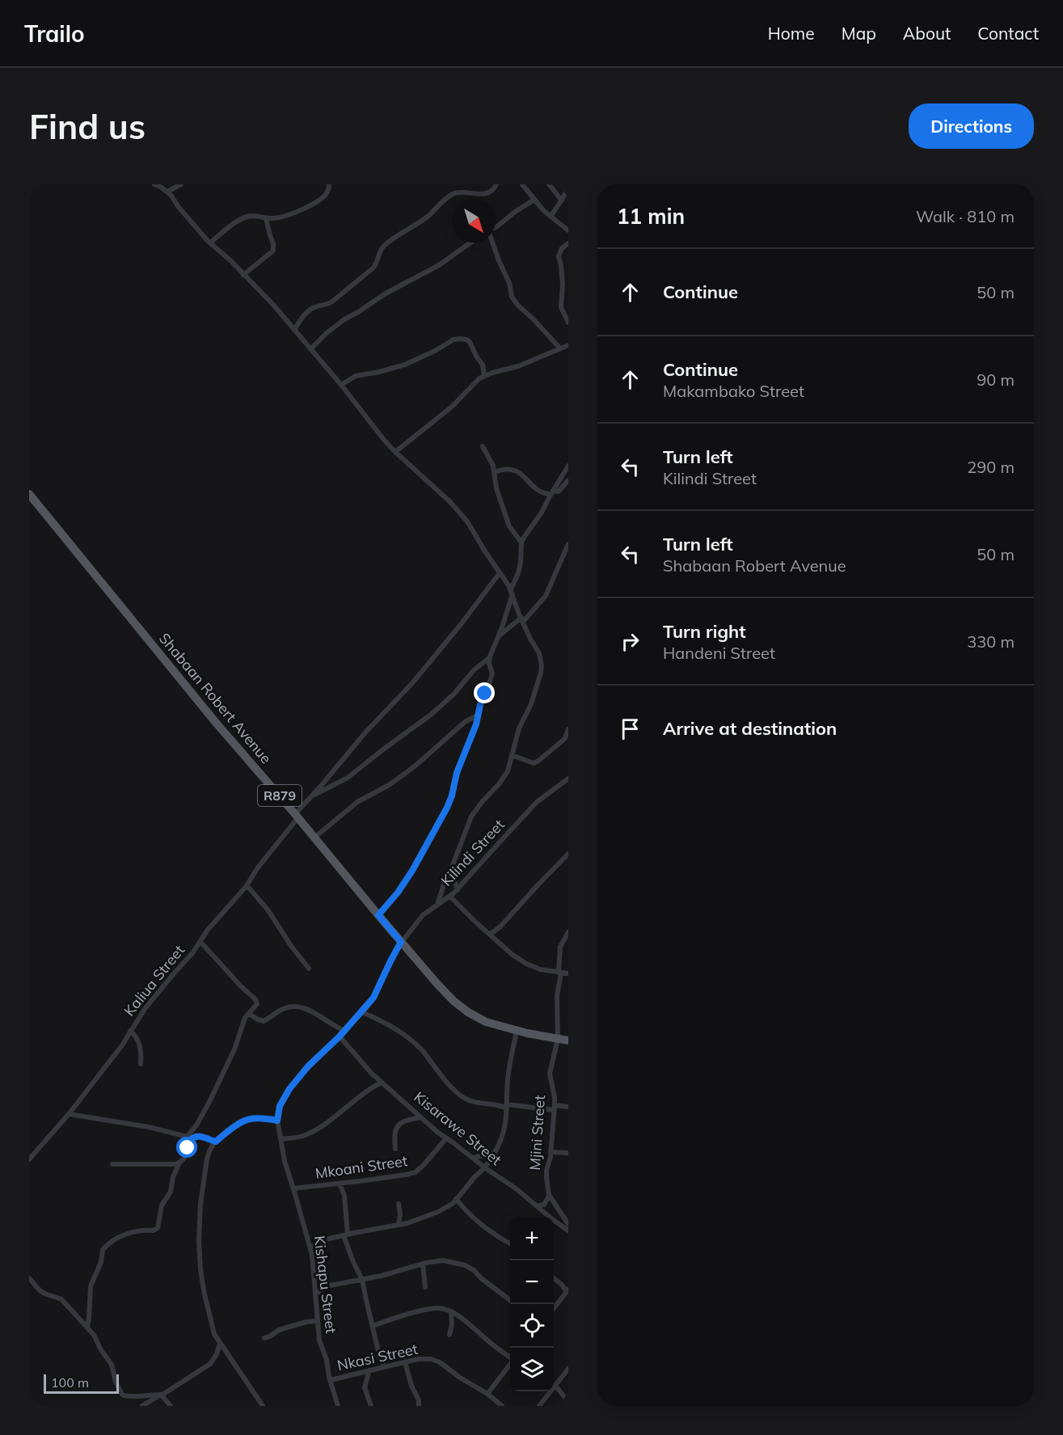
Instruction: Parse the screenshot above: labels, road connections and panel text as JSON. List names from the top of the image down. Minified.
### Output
{"streets":{"main road":["Shabaan Robert Avenue","R879"],"street":["Kilindi Street","Kaliua Street","Kisarawe Street","Mjini Street","Mkoani Street","Kishapu Street","Nkasi Street"]},"crossings":[["Shabaan Robert Avenue","Kilindi Street"],["Shabaan Robert Avenue","Kaliua Street"],["Shabaan Robert Avenue","Mjini Street"],["Kilindi Street","Kisarawe Street"],["Kilindi Street","Mkoani Street"],["Kilindi Street","Kishapu Street"],["Kisarawe Street","Mkoani Street"],["Mkoani Street","Kishapu Street"],["Kishapu Street","Nkasi Street"]],"scale_bar":"100 m","north":"bottom right","page":{"header":"Trailo","nav":["Home","Map","About","Contact"],"buttons":"Directions","title":"Find us","heading":["11 min","Walk · 810 m"],"list":[["Continue","50 m"],["Continue","Makambako Street","90 m"],["Turn left","Kilindi Street","290 m"],["Turn left","Shabaan Robert Avenue","50 m"],["Turn right","Handeni Street","330 m"],"Arrive at destination"],"map_buttons":["+","−"],"scale":"100 m"}}
